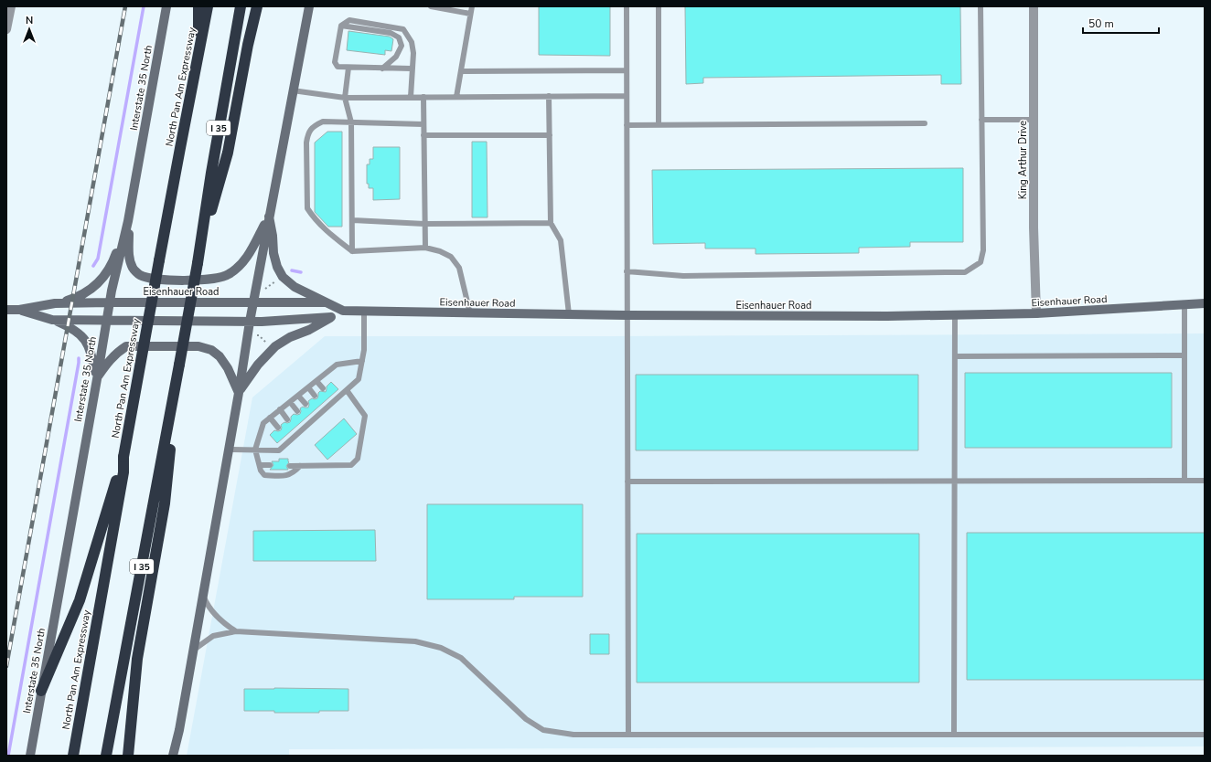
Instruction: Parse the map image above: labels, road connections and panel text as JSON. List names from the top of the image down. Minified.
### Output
{"streets":{"highway":["North Pan Am Expressway","I 35"],"main road":["Interstate 35 North","Eisenhauer Road"],"street":["King Arthur Drive"]},"crossings":[["Interstate 35 North","Eisenhauer Road"],["King Arthur Drive","Eisenhauer Road"]],"scale_bar":"50 m","north":"top"}
